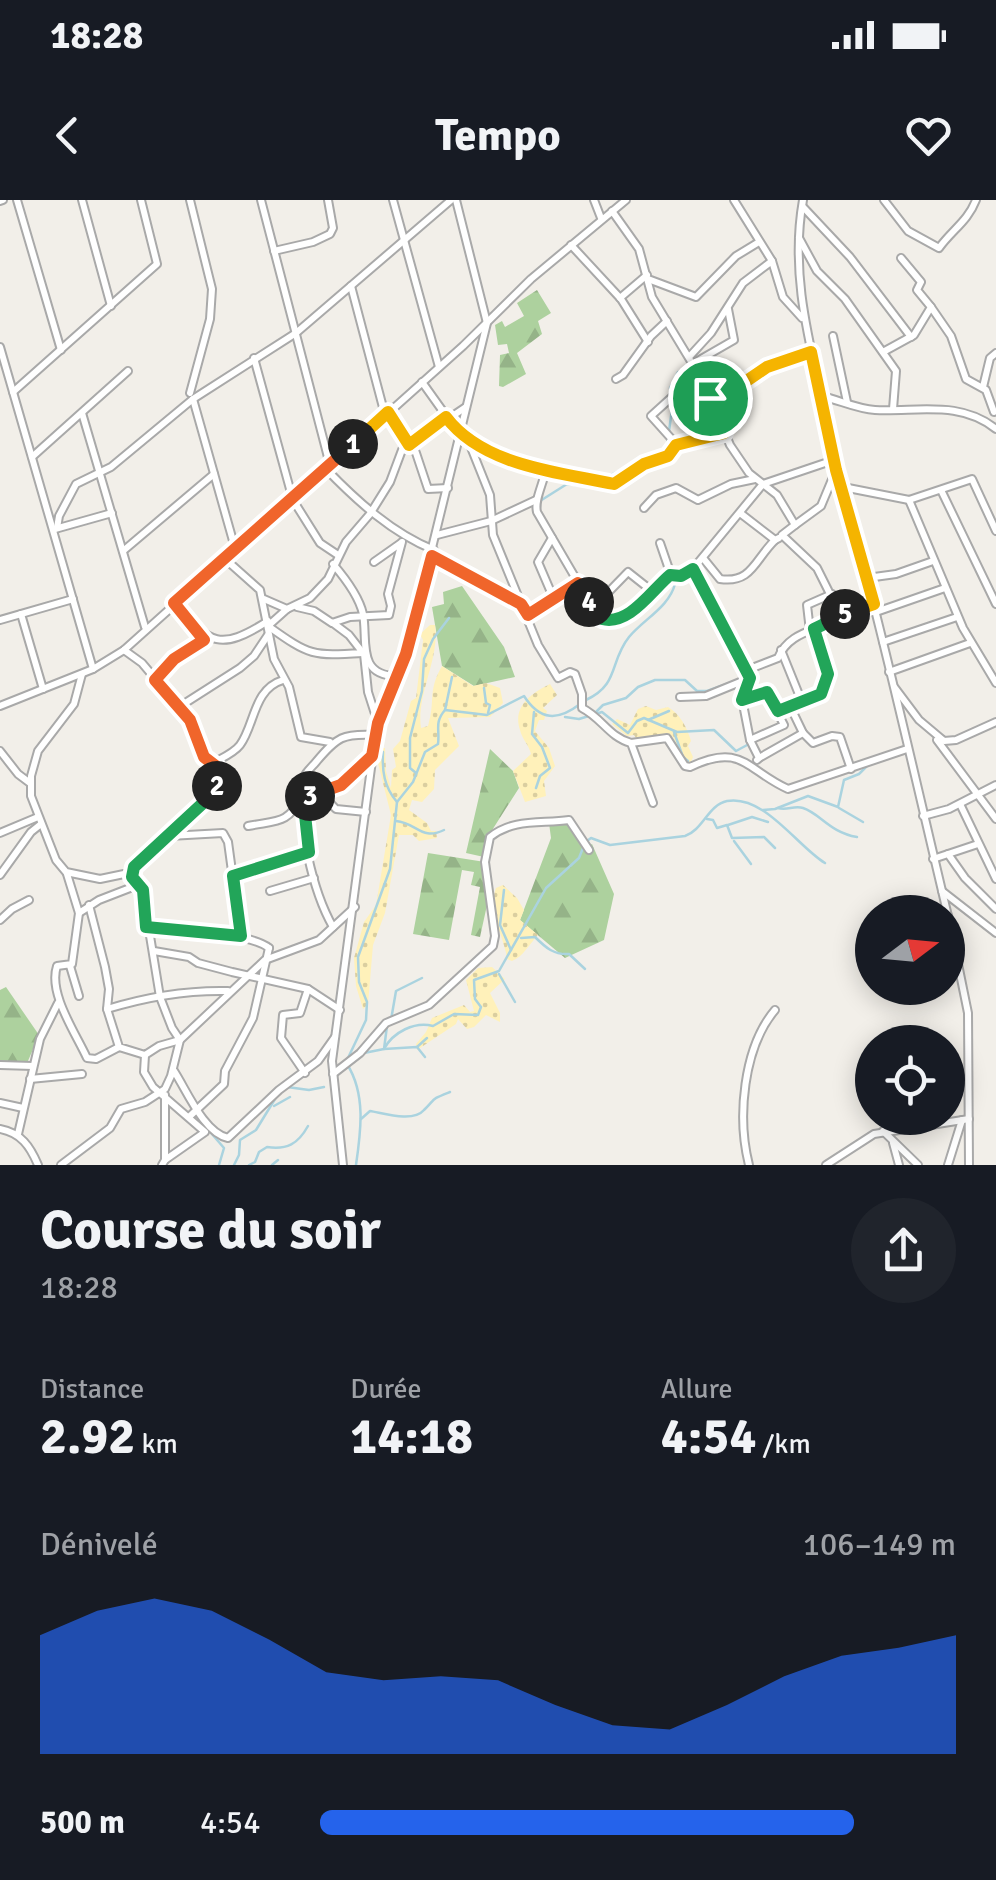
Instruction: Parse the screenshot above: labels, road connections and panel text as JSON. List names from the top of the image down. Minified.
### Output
{"north":"right","page":{"status":"18:28","header":"Tempo","pins":["1","4","5","2","3"],"heading":["Course du soir","18:28"],"stats":[["Distance","2.92 km"],["Durée","14:18"],["Allure","4:54 /km"]],"chart":["Dénivelé","106–149 m"],"list":[{"name":"500 m","note":"4:54"}]}}
